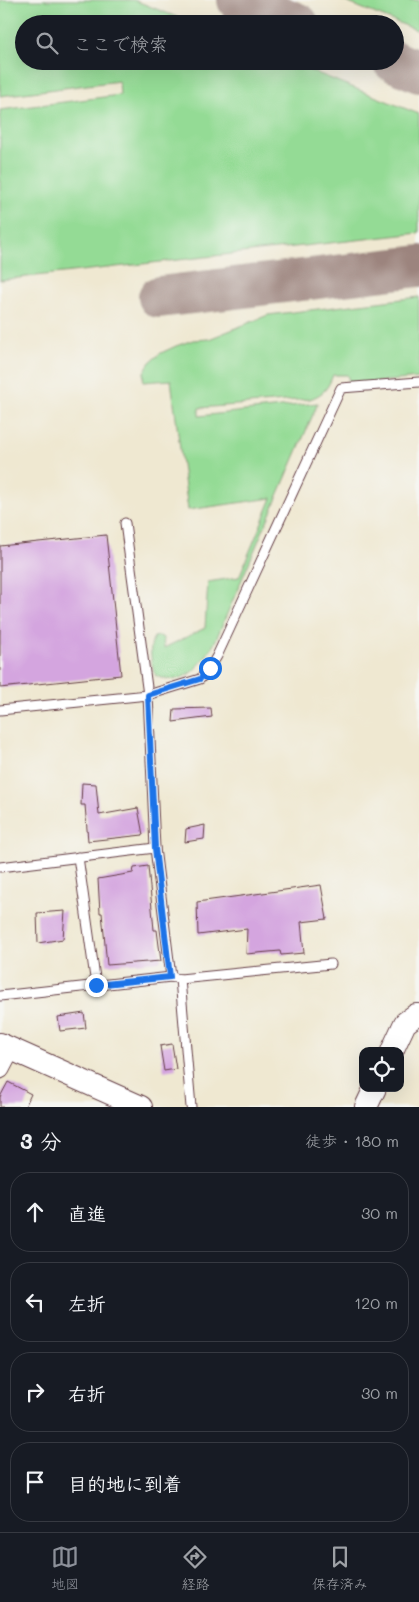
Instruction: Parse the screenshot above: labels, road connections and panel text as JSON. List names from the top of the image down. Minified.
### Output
{"page":{"search":"ここで検索","heading":["3 分","徒歩 · 180 m"],"list":[["直進","30 m"],["左折","120 m"],["右折","30 m"],"目的地に到着"],"nav":["地図","経路","保存済み"]}}
